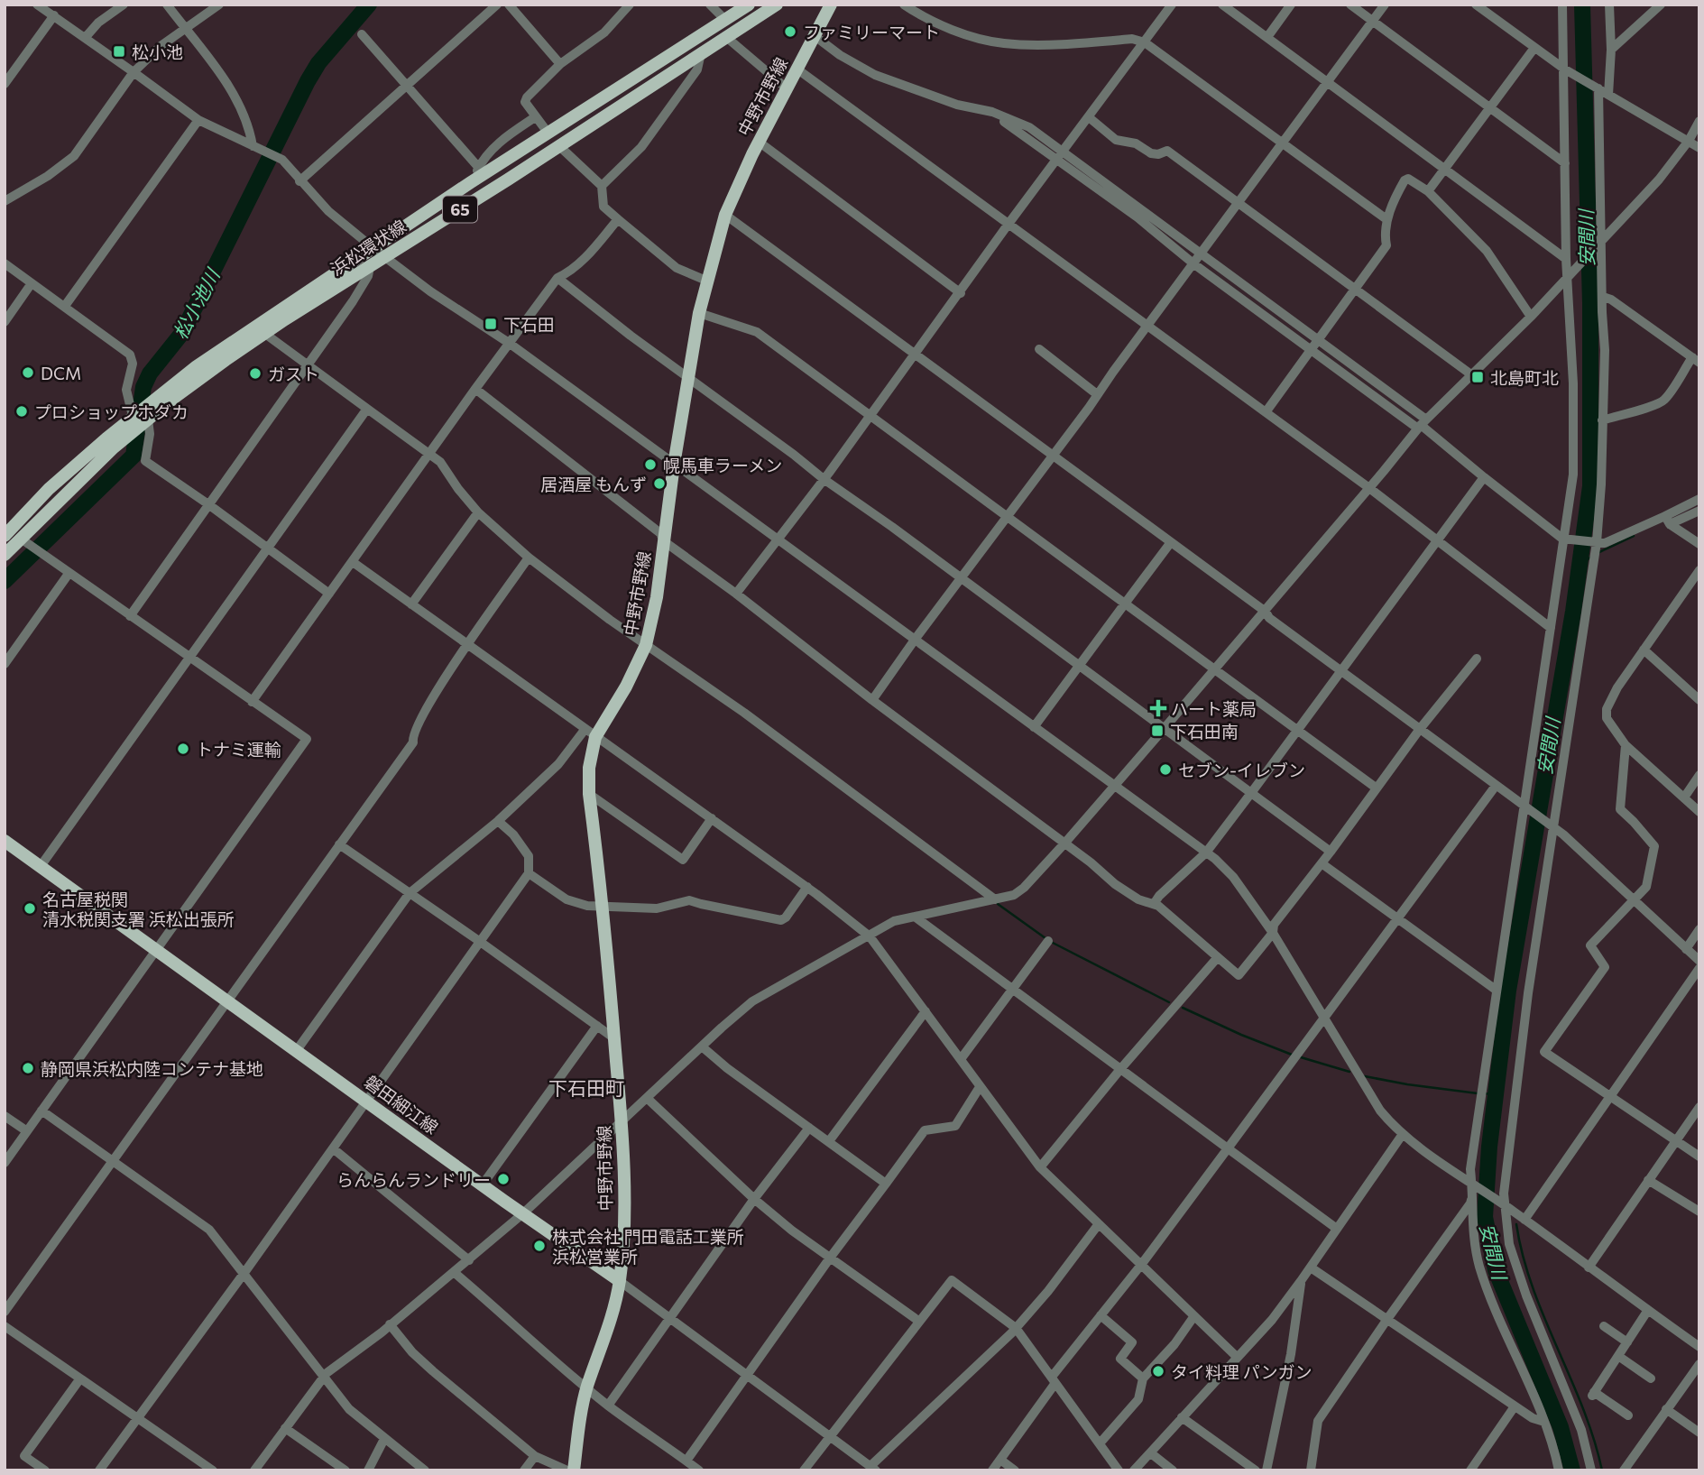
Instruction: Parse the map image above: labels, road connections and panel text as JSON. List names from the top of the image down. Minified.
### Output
{"streets":{"main road":["中野市野線","65","浜松環状線","磐田細江線"]},"crossings":[["中野市野線","磐田細江線"]],"districts":["下石田町"],"water":["安間川","松小池川"],"places":{"other":["ファミリーマート","DCM","ガスト","プロショップホダカ","幌馬車ラーメン","居酒屋 もんず","トナミ運輸","セブン-イレブン","名古屋税関 清水税関支署 浜松出張所","静岡県浜松内陸コンテナ基地","らんらんランドリー","株式会社 門田電話工業所 浜松営業所","タイ料理 パンガン"],"transit":["松小池","下石田","北島町北","下石田南"],"health":["ハート薬局"]}}
